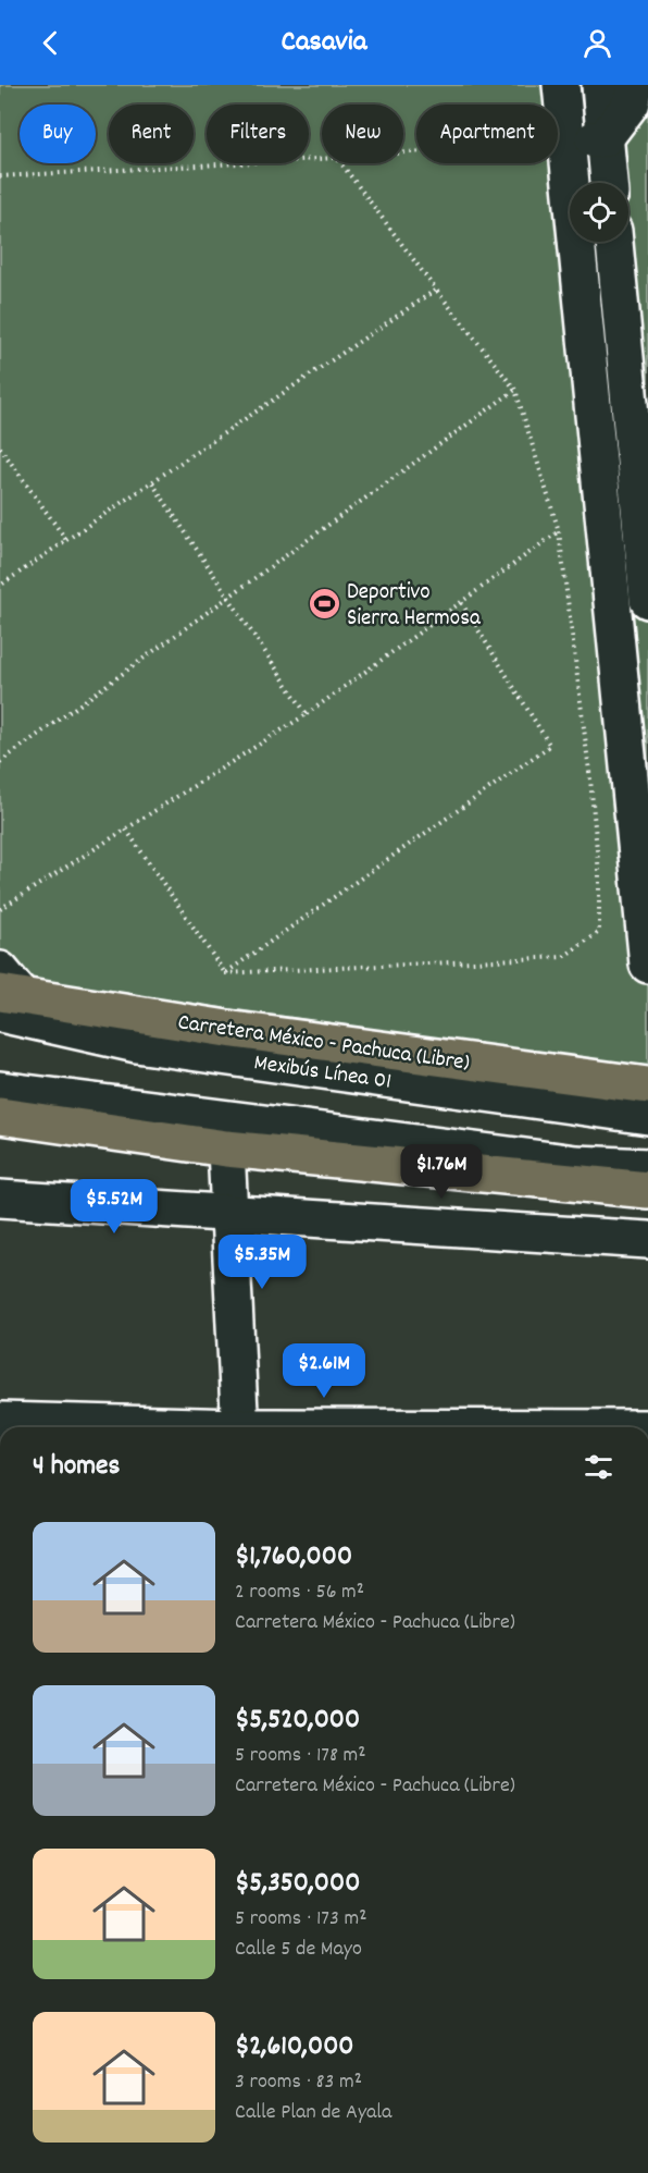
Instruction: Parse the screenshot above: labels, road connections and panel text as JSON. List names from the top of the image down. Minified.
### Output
{"streets":{"main road":["Carretera México - Pachuca (Libre)"],"street":["Mexibús Línea 01"]},"crossings":[["Carretera México - Pachuca (Libre)","Mexibús Línea 01"]],"places":{"sports":["Deportivo Sierra Hermosa"]},"page":{"header":"Casavia","chip":["Buy","Rent","Filters","New","Apartment"],"price":["$1.76M","$5.52M","$5.35M","$2.61M"],"heading":"4 homes","list":[{"name":"$1,760,000","note":"2 rooms · 56 m² · Carretera México - Pachuca (Libre)"},{"name":"$5,520,000","note":"5 rooms · 178 m² · Carretera México - Pachuca (Libre)"},{"name":"$5,350,000","note":"5 rooms · 173 m² · Calle 5 de Mayo"},{"name":"$2,610,000","note":"3 rooms · 83 m² · Calle Plan de Ayala"}]}}
